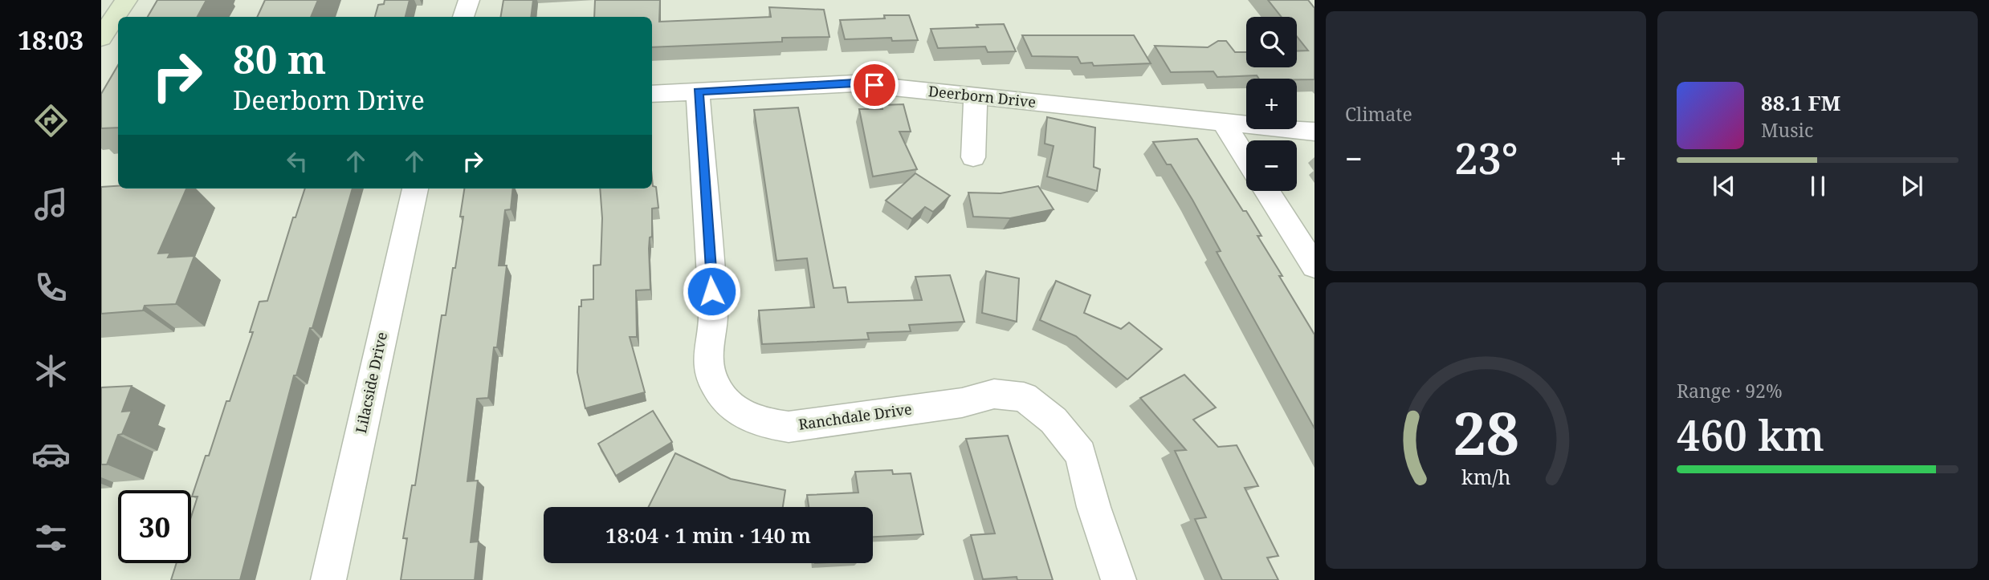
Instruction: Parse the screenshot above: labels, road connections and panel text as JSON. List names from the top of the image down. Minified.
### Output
{"streets":{"street":["Deerborn Drive","Lilacside Drive","Ranchdale Drive"]},"crossings":[["Deerborn Drive","Ranchdale Drive"]],"page":{"tabs":"18:03","tile":["Climate",["Range · 92%","460 km"]],"map_buttons":["+","−"],"turn":["80 m","Deerborn Drive"],"song":["88.1 FM","Music"],"heat":["−","23°","+"],"limit":"30","trip":"18:04 · 1 min · 140 m","gauge":["28","km/h"]}}
